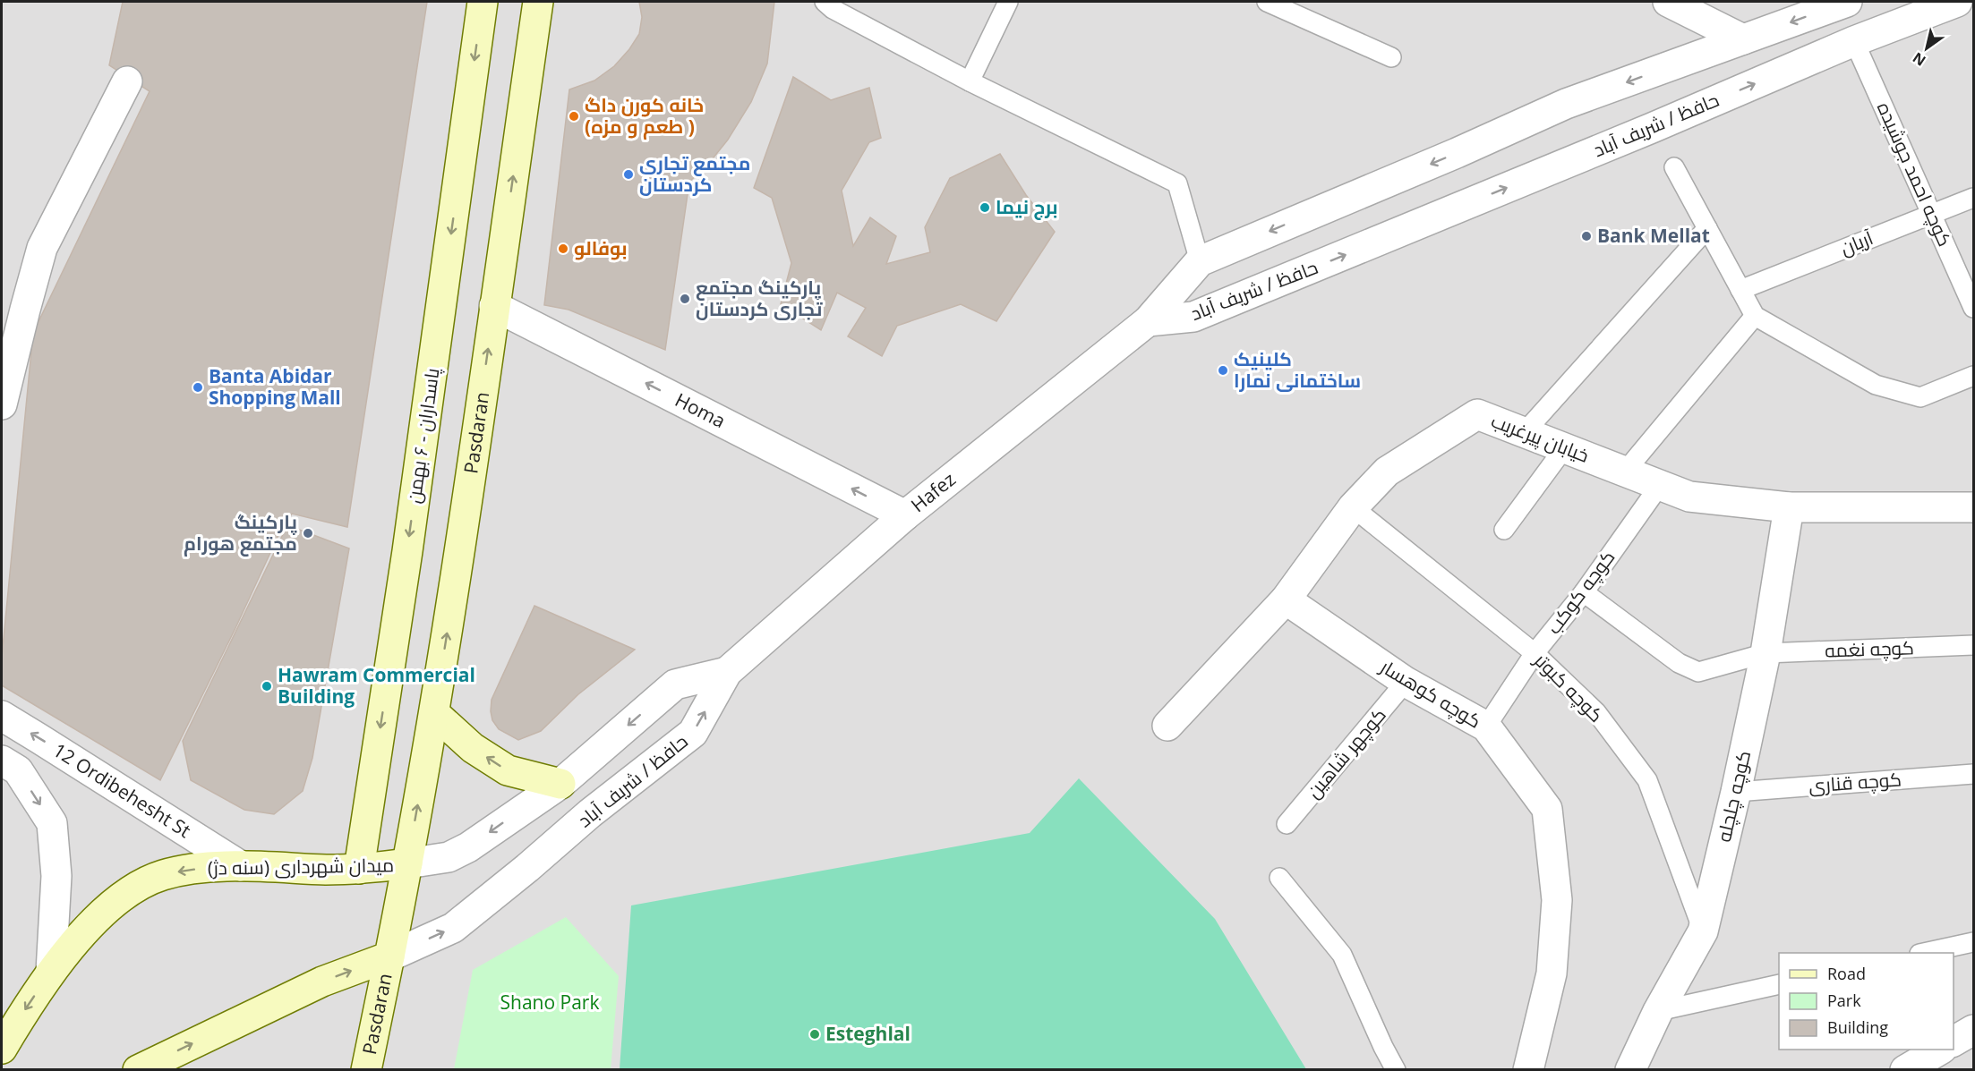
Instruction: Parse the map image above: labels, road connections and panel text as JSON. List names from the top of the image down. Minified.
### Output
{"streets":{"main road":["Pasdaran","پاسداران - ۶ بهمن","میدان شهرداری (سنه دژ)"],"street":["حافظ / شریف آباد","Homa","خیابان پیرغریب","Hafez","کوچه کوهسار","12 Ordibehesht St","کوچه چلچله"],"lane":["کوچه احمد جوشیده","آریان","کوچه کوکب","کوچه نغمه","کوچه کبوتر","کوچهر شاهین","کوچه قناری"]},"crossings":[["حافظ / شریف آباد","کوچه احمد جوشیده"],["حافظ / شریف آباد","Pasdaran"],["حافظ / شریف آباد","Hafez"],["حافظ / شریف آباد","میدان شهرداری (سنه دژ)"],["کوچه احمد جوشیده","آریان"],["Homa","Pasdaran"],["Homa","Hafez"],["Pasdaran","میدان شهرداری (سنه دژ)"],["پاسداران - ۶ بهمن","میدان شهرداری (سنه دژ)"],["خیابان پیرغریب","کوچه کوکب"],["خیابان پیرغریب","کوچه کبوتر"],["خیابان پیرغریب","کوچه کوهسار"],["خیابان پیرغریب","کوچه چلچله"],["کوچه کوکب","کوچه نغمه"],["کوچه کوکب","کوچه کبوتر"],["کوچه کوکب","کوچه کوهسار"],["کوچه نغمه","کوچه چلچله"],["کوچه کبوتر","کوچه چلچله"],["کوچه کوهسار","کوچهر شاهین"],["کوچه قناری","کوچه چلچله"],["12 Ordibehesht St","میدان شهرداری (سنه دژ)"]],"one_way":["Homa","Pasdaran","پاسداران - ۶ بهمن","12 Ordibehesht St"],"parks":["Shano Park"],"places":["خانه کورن داگ (طعم و مزه )","مجتمع تجاری کردستان","برج نیما","Bank Mellat","بوفالو","پارکینگ مجتمع تجاری کردستان","کلینیک ساختمانی نمارا","Banta Abidar Shopping Mall","پارکینگ مجتمع هورام","Hawram Commercial Building","Esteghlal"],"legend":["Road","Park","Building"],"north":"bottom left"}
